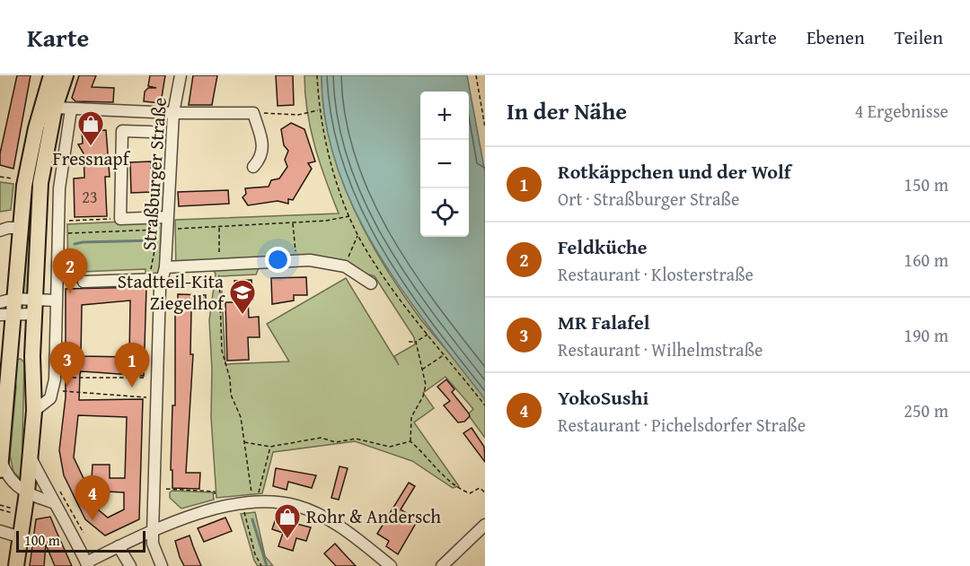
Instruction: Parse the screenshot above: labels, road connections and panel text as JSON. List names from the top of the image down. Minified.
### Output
{"streets":{"street":["Straßburger Straße"]},"places":{"shop":["Fressnapf","Rohr & Andersch"],"school or university":["Stadtteil-Kita Ziegelhof"]},"house_numbers":["23"],"scale_bar":"100 m","page":{"header":"Karte","nav":["Karte","Ebenen","Teilen"],"heading":["In der Nähe","4 Ergebnisse"],"map_buttons":["+","−"],"list":[{"mark":"1","name":"Rotkäppchen und der Wolf","note":"Ort · Straßburger Straße","value":"150 m"},{"mark":"2","name":"Feldküche","note":"Restaurant · Klosterstraße","value":"160 m"},{"mark":"3","name":"MR Falafel","note":"Restaurant · Wilhelmstraße","value":"190 m"},{"mark":"4","name":"YokoSushi","note":"Restaurant · Pichelsdorfer Straße","value":"250 m"}],"pins":["2","3","1","4"],"scale":"100 m"}}
